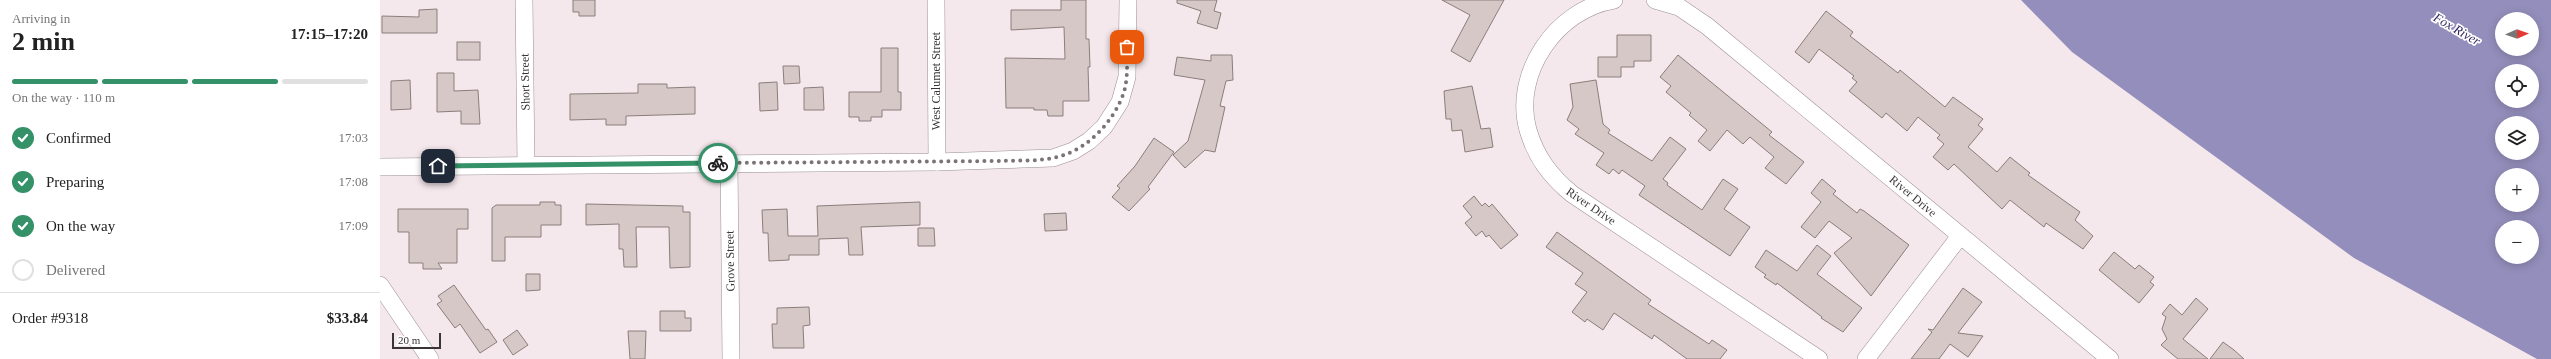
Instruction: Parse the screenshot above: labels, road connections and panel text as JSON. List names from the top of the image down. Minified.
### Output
{"streets":{"street":["West Calumet Street","Short Street","River Drive","Grove Street"]},"water":["Fox River"],"scale_bar":"20 m","north":"right","page":{"heading":["2 min","Arriving in","17:15–17:20"],"panel":["Order #9318","$33.84"],"map_buttons":["+","−"],"bar":"On the way · 110 m","list":[["Confirmed","17:03"],["Preparing","17:08"],["On the way","17:09"],"Delivered"],"scale":"20 m"}}
